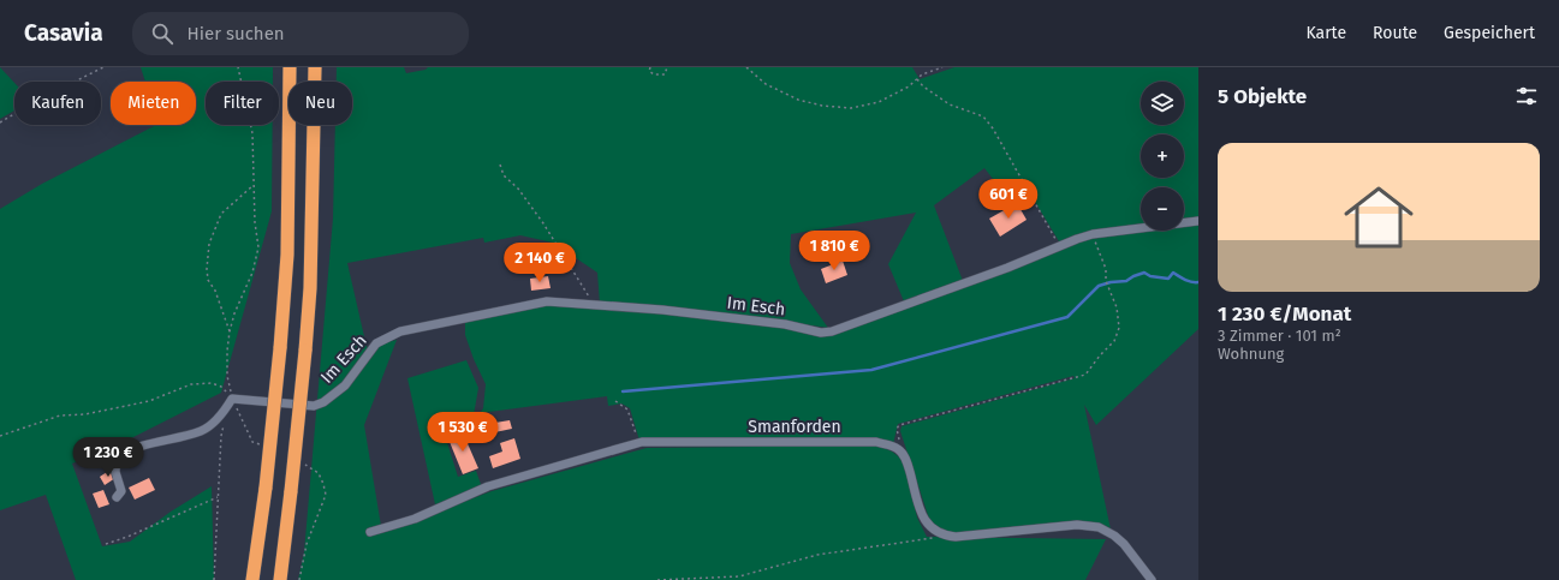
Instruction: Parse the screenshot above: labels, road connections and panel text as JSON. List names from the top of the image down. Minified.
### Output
{"streets":{"street":["Im Esch","Smanforden"]},"page":{"header":"Casavia","search":"Hier suchen","nav":["Karte","Route","Gespeichert"],"heading":"5 Objekte","map_buttons":["+","−"],"chip":["Kaufen","Mieten","Filter","Neu"],"list":[{"name":"1 230 €/Monat","note":"3 Zimmer · 101 m² · Wohnung"}],"price":["601 €","1 810 €","2 140 €","1 530 €","1 230 €"]}}
